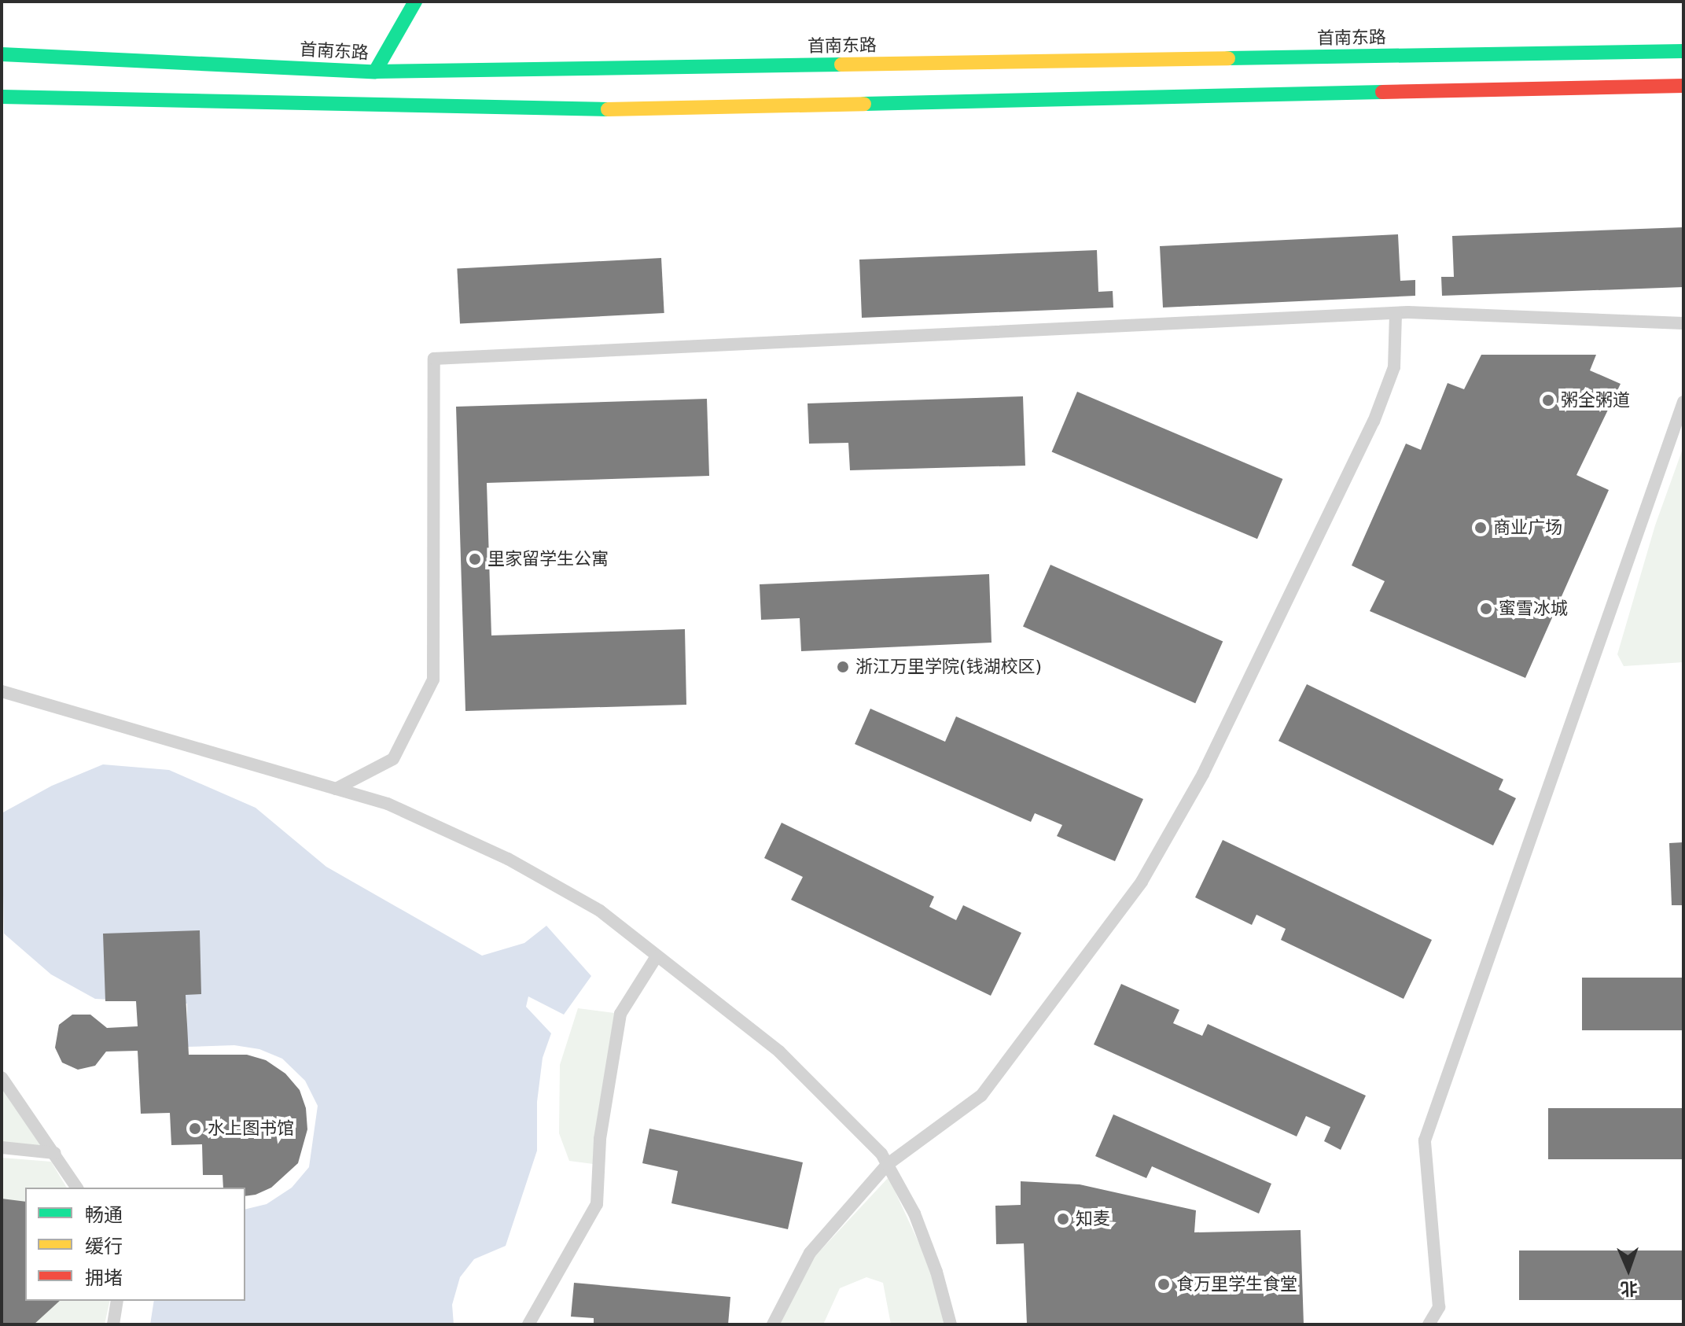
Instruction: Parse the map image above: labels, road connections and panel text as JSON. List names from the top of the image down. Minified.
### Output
{"streets":{"main road":["首南东路"]},"places":["粥全粥道","商业广场","里家留学生公寓","蜜雪冰城","浙江万里学院(钱湖校区)","水上图书馆","知麦","食万里学生食堂"],"legend":["畅通","缓行","拥堵"],"north":"bottom"}
